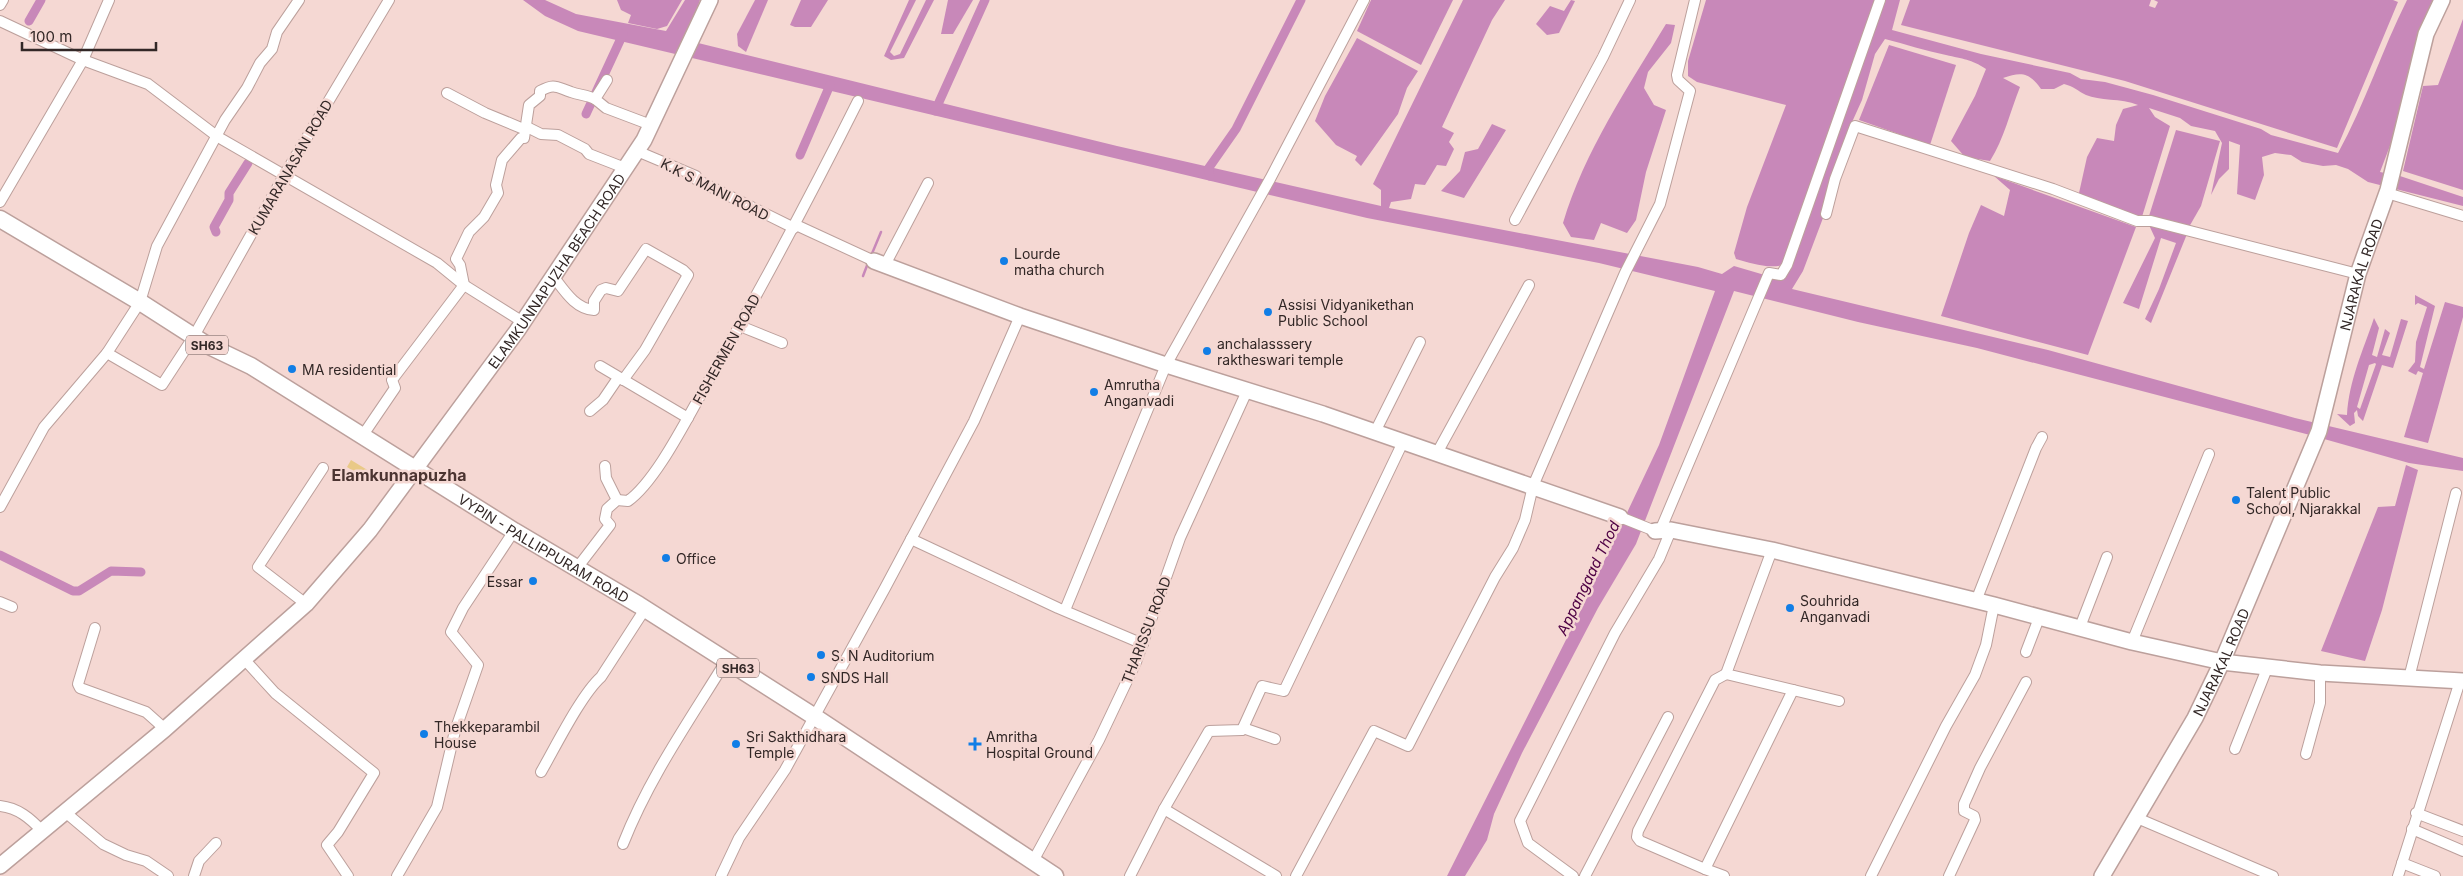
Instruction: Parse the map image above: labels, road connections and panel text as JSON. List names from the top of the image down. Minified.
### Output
{"streets":{"main road":["ELAMKUNNAPUZHA BEACH ROAD","NJARAKAL ROAD","SH63","VYPIN - PALLIPPURAM ROAD"],"street":["KUMARANASAN ROAD","K.K S MANI ROAD","FISHERMEN ROAD","THARISSU ROAD"]},"crossings":[["KUMARANASAN ROAD","VYPIN - PALLIPPURAM ROAD"],["K.K S MANI ROAD","ELAMKUNNAPUZHA BEACH ROAD"],["K.K S MANI ROAD","FISHERMEN ROAD"],["ELAMKUNNAPUZHA BEACH ROAD","VYPIN - PALLIPPURAM ROAD"],["VYPIN - PALLIPPURAM ROAD","THARISSU ROAD"]],"districts":["Elamkunnapuzha"],"water":["Appangaad Thod"],"places":{"other":["Lourde matha church","Assisi Vidyanikethan Public School","anchalasssery raktheswari temple","MA residential","Amrutha Anganvadi","Talent Public School, Njarakkal","Office","Essar","Souhrida Anganvadi","S. N Auditorium","SNDS Hall","Thekkeparambil House","Sri Sakthidhara Temple"],"health":["Amritha Hospital Ground"]},"scale_bar":"100 m"}
